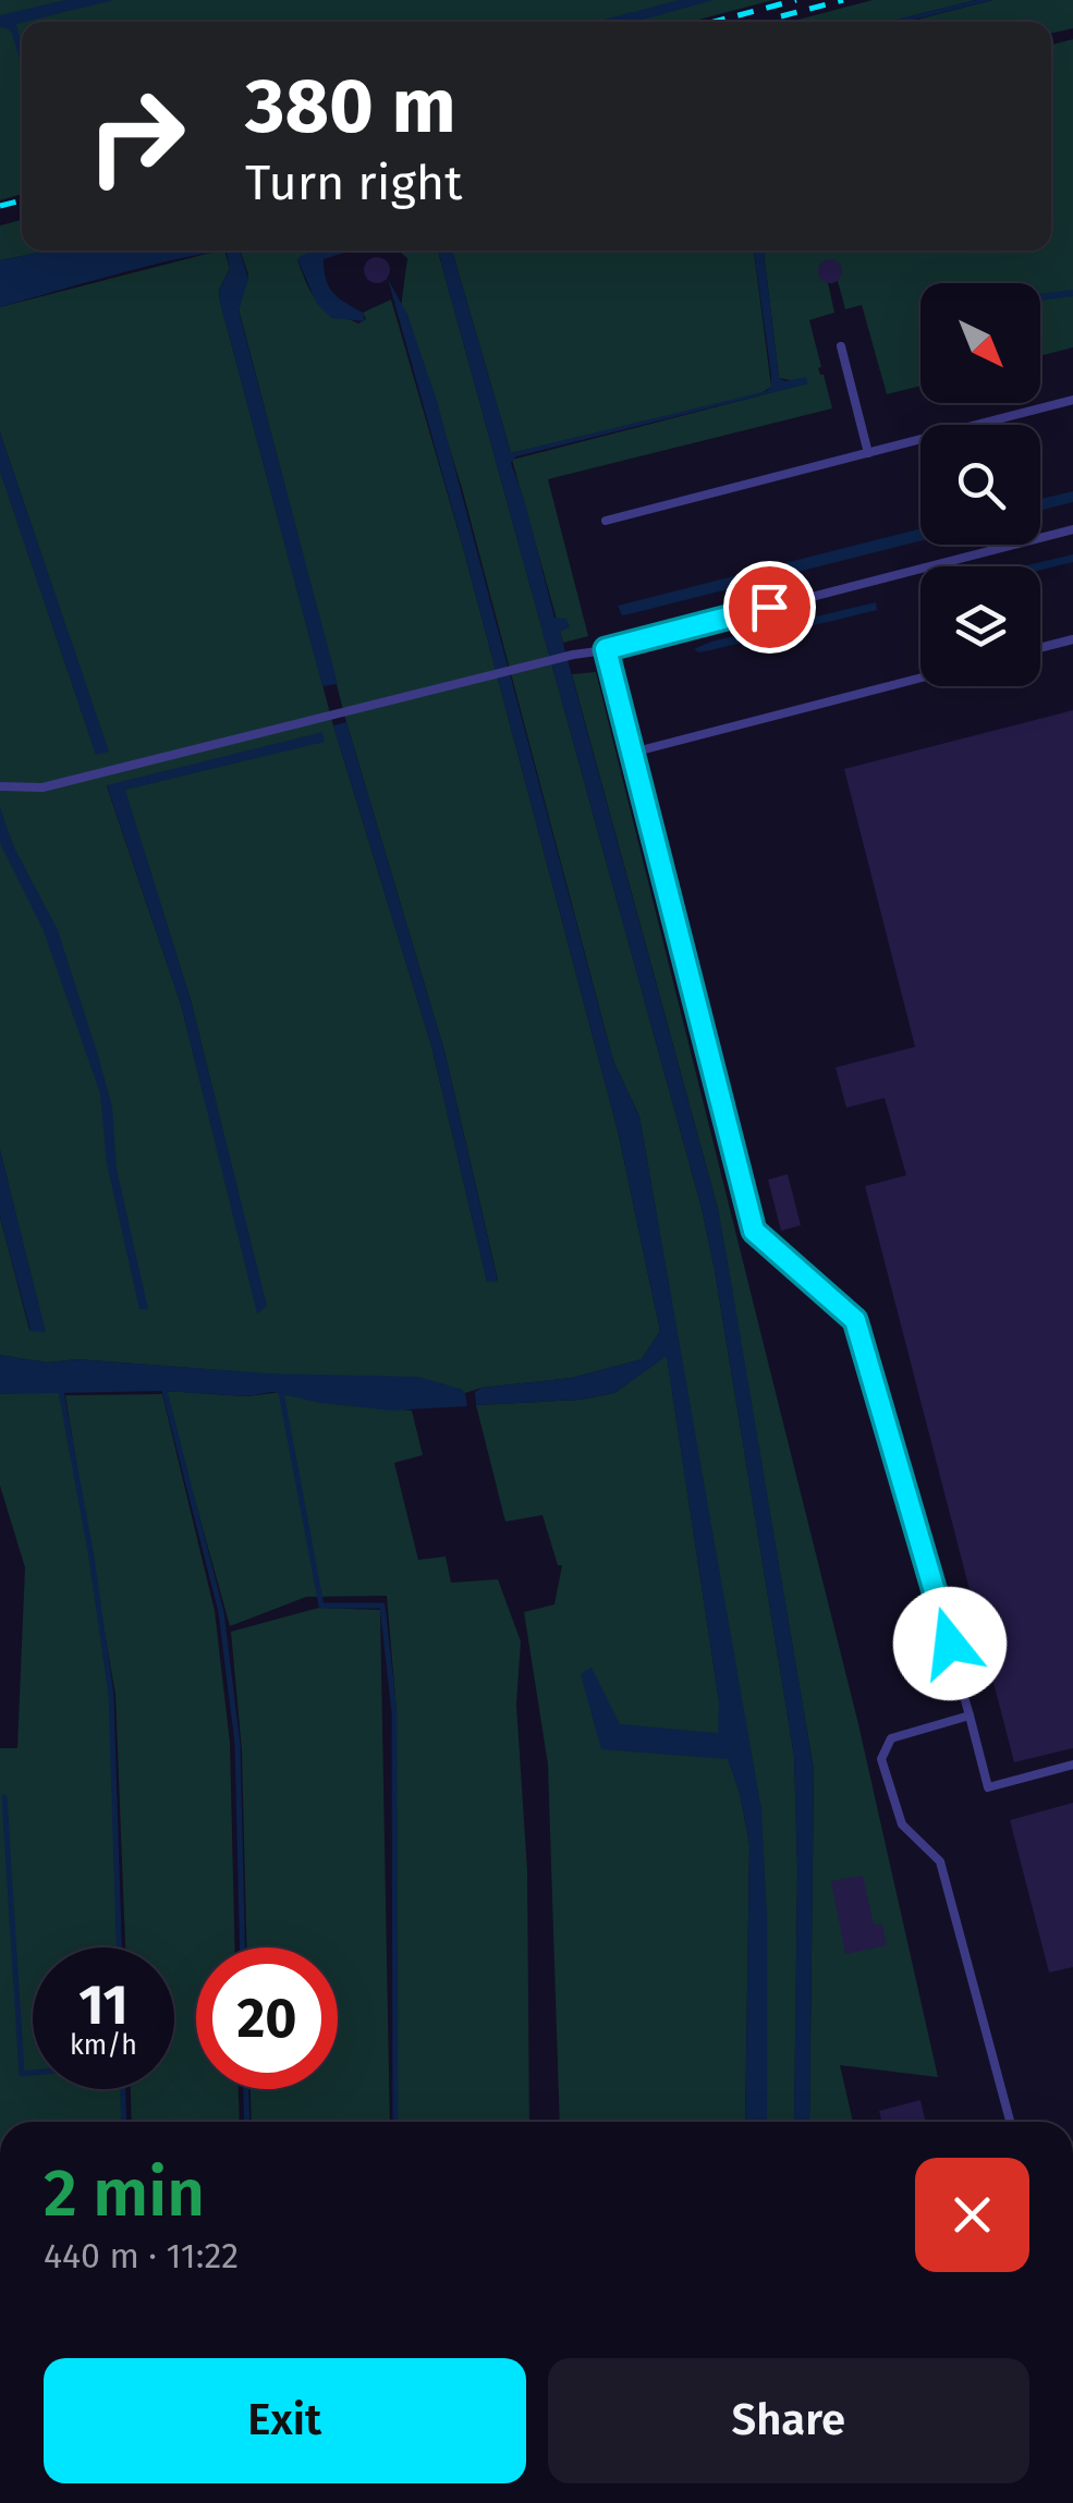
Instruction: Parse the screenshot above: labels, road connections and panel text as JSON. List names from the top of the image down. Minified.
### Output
{"north":"bottom right","page":{"turn":["380 m","Turn right"],"speed":"11 km/h","limit":"20","heading":["2 min","440 m · 11:22"],"buttons":["Exit","Share"]}}
